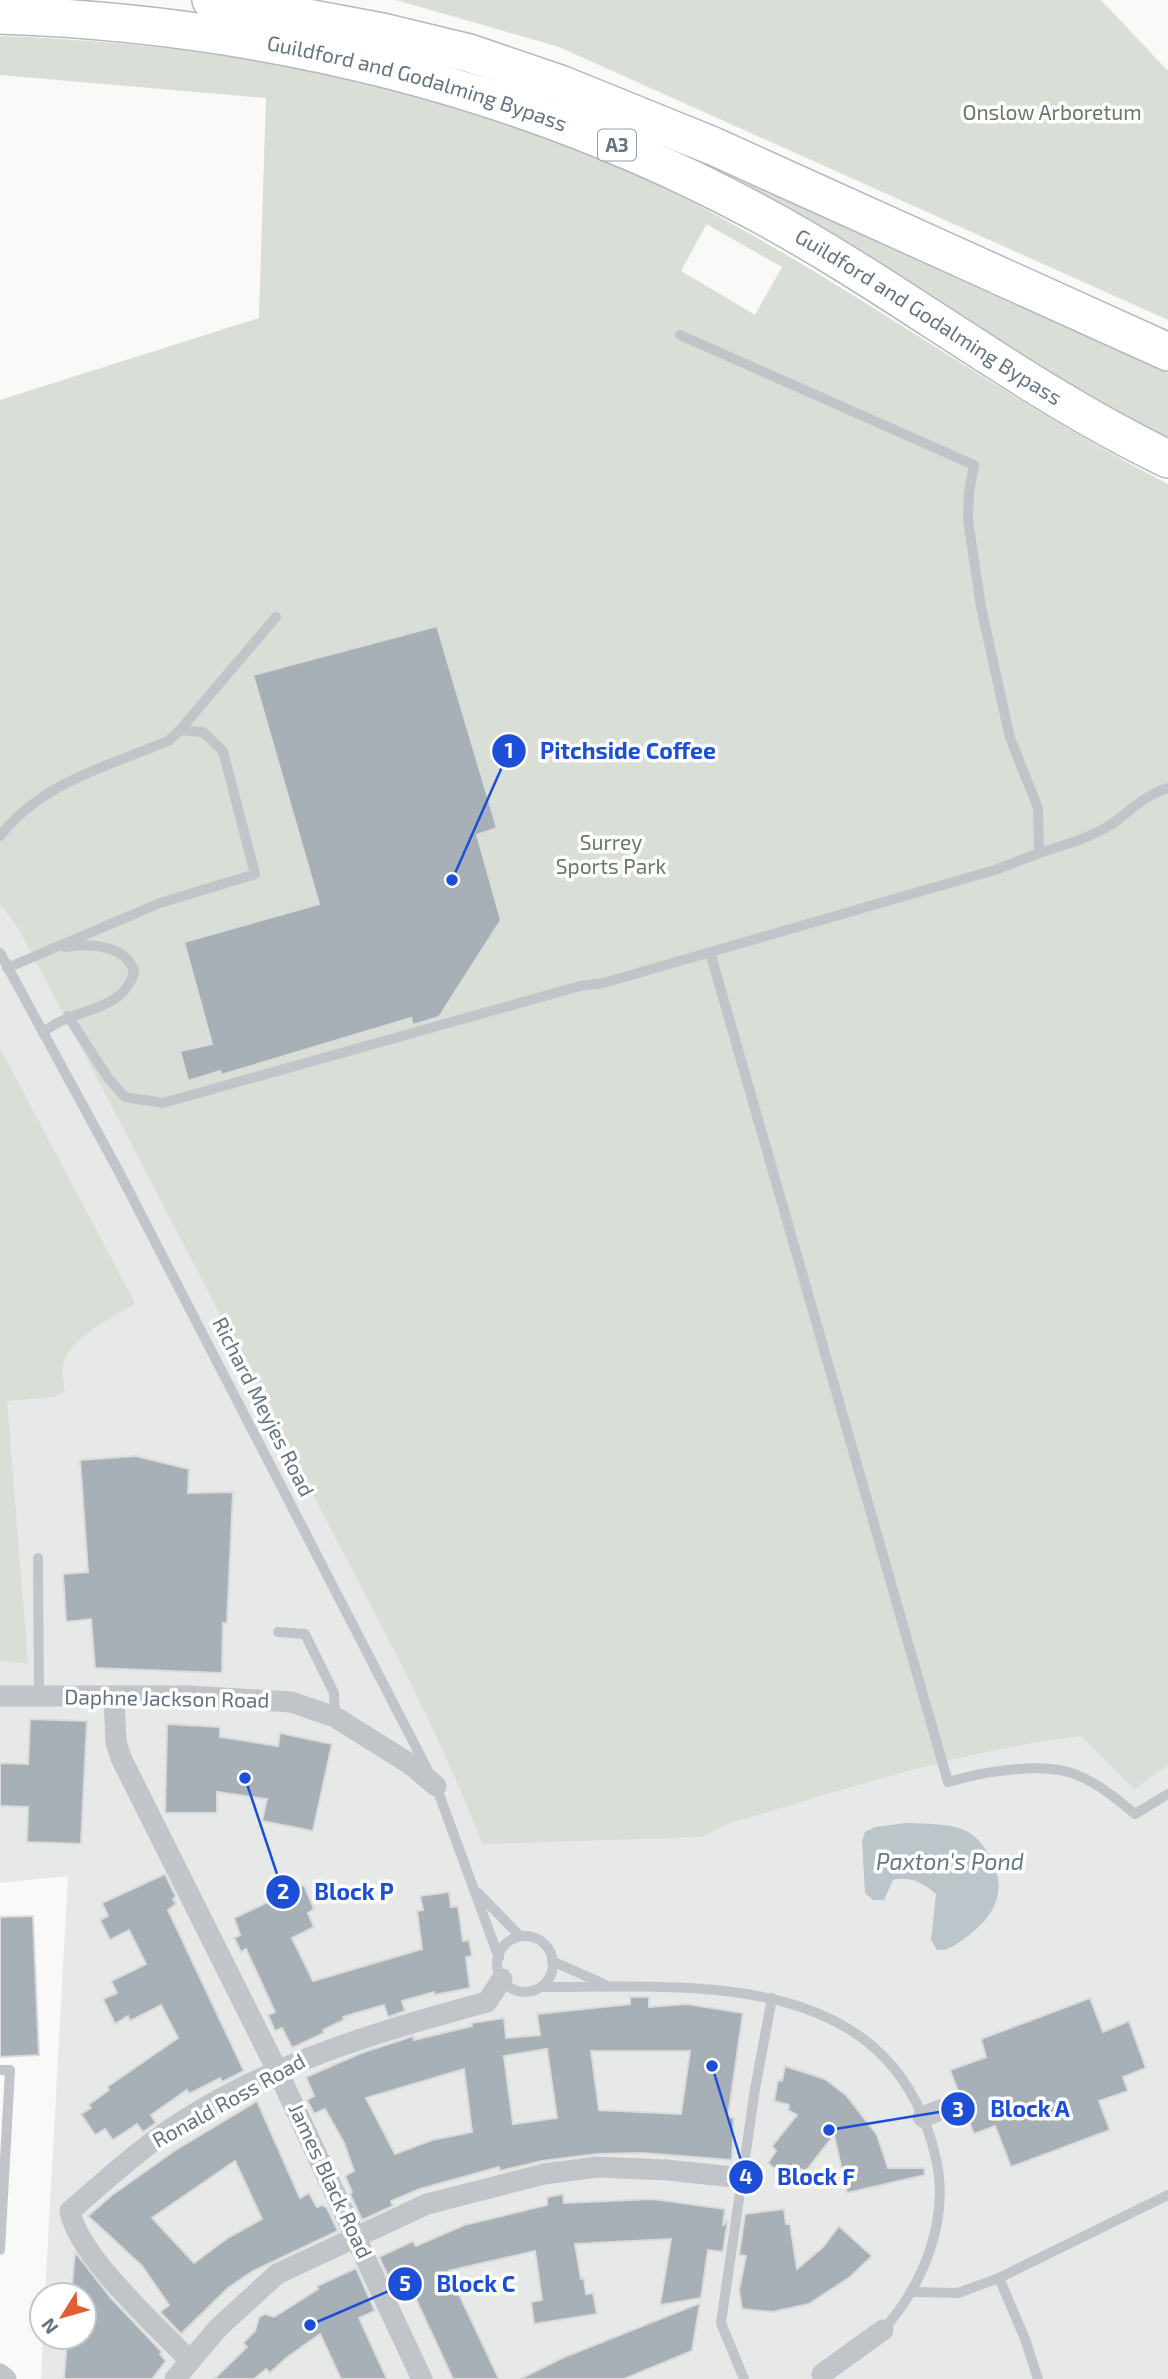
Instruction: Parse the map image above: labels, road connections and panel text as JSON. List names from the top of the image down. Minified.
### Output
{"streets":{"highway":["Guildford and Godalming Bypass","A3"],"street":["Daphne Jackson Road","Ronald Ross Road","James Black Road"],"lane":["Richard Meyjes Road"]},"crossings":[["Richard Meyjes Road","Daphne Jackson Road"],["Richard Meyjes Road","Ronald Ross Road"],["Daphne Jackson Road","James Black Road"],["Ronald Ross Road","James Black Road"]],"water":["Paxton's Pond"],"parks":["Onslow Arboretum","Surrey Sports Park"],"places":["Pitchside Coffee","Block P","Block F","Block A","Block C"],"north":"bottom left"}
